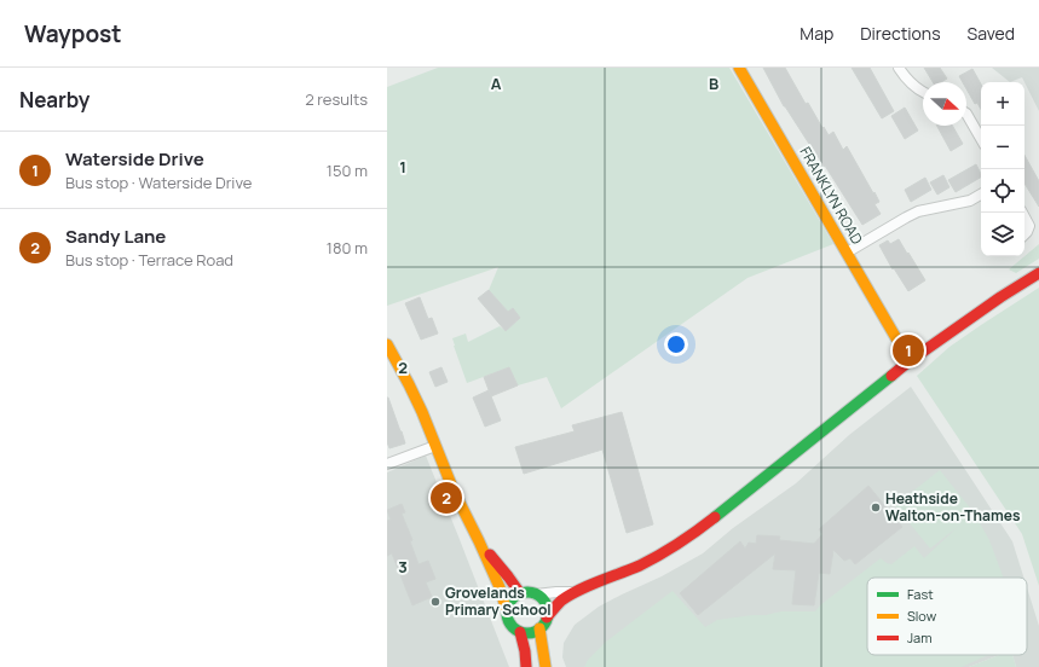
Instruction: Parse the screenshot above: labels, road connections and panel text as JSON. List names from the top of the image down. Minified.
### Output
{"streets":{"street":["FRANKLYN ROAD"]},"places":["Heathside Walton-on-Thames","Grovelands Primary School"],"legend":["Fast","Slow","Jam"],"north":"right","page":{"header":"Waypost","nav":["Map","Directions","Saved"],"heading":["Nearby","2 results"],"map_buttons":["+","−"],"list":[{"mark":"1","name":"Waterside Drive","note":"Bus stop · Waterside Drive","value":"150 m"},{"mark":"2","name":"Sandy Lane","note":"Bus stop · Terrace Road","value":"180 m"}],"pins":["1","2"]},"grid":{"columns":["A","B"],"rows":["1","2","3"]}}
